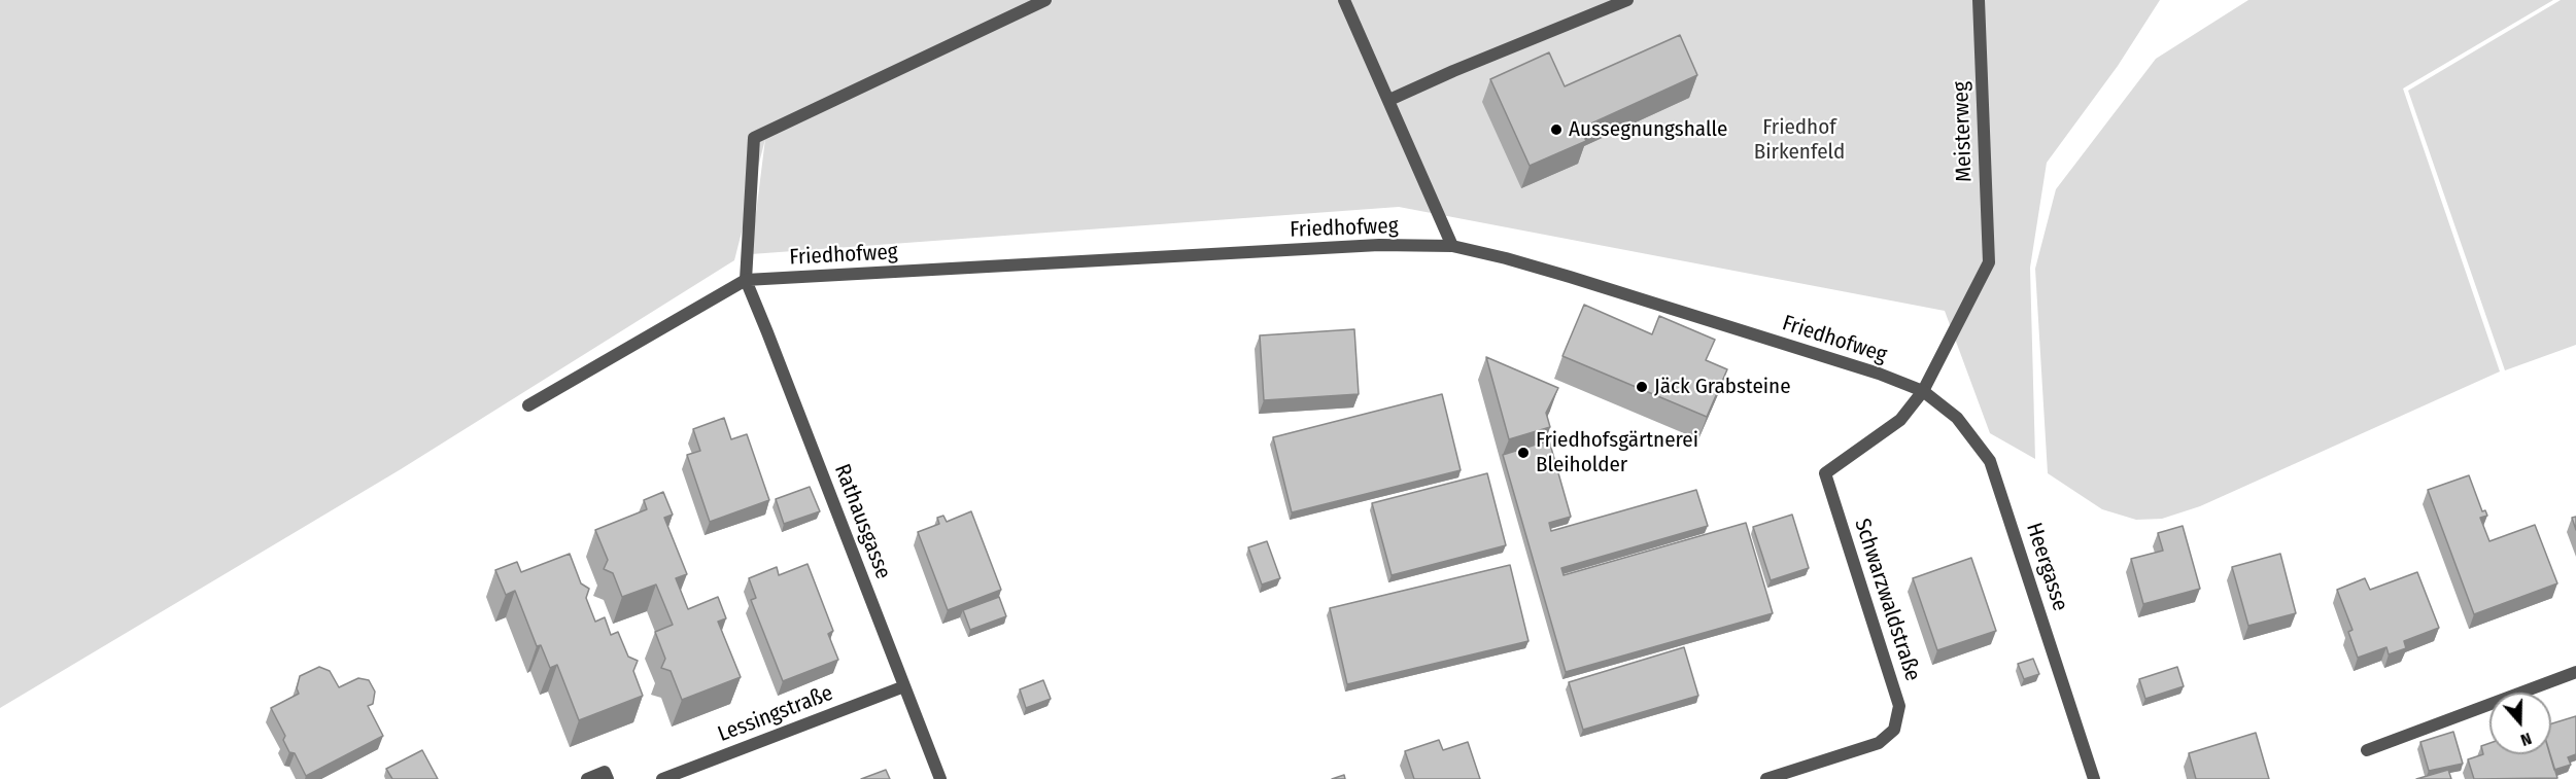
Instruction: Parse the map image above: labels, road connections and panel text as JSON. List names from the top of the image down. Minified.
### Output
{"streets":{"street":["Meisterweg","Friedhofweg","Rathausgasse","Heergasse","Schwarzwaldstraße","Lessingstraße"]},"crossings":[["Meisterweg","Friedhofweg"],["Meisterweg","Heergasse"],["Meisterweg","Schwarzwaldstraße"],["Friedhofweg","Rathausgasse"],["Friedhofweg","Heergasse"],["Friedhofweg","Schwarzwaldstraße"],["Rathausgasse","Lessingstraße"],["Heergasse","Schwarzwaldstraße"]],"parks":["Friedhof Birkenfeld"],"places":["Aussegnungshalle","Jäck Grabsteine","Friedhofsgärtnerei Bleiholder"],"north":"bottom"}
